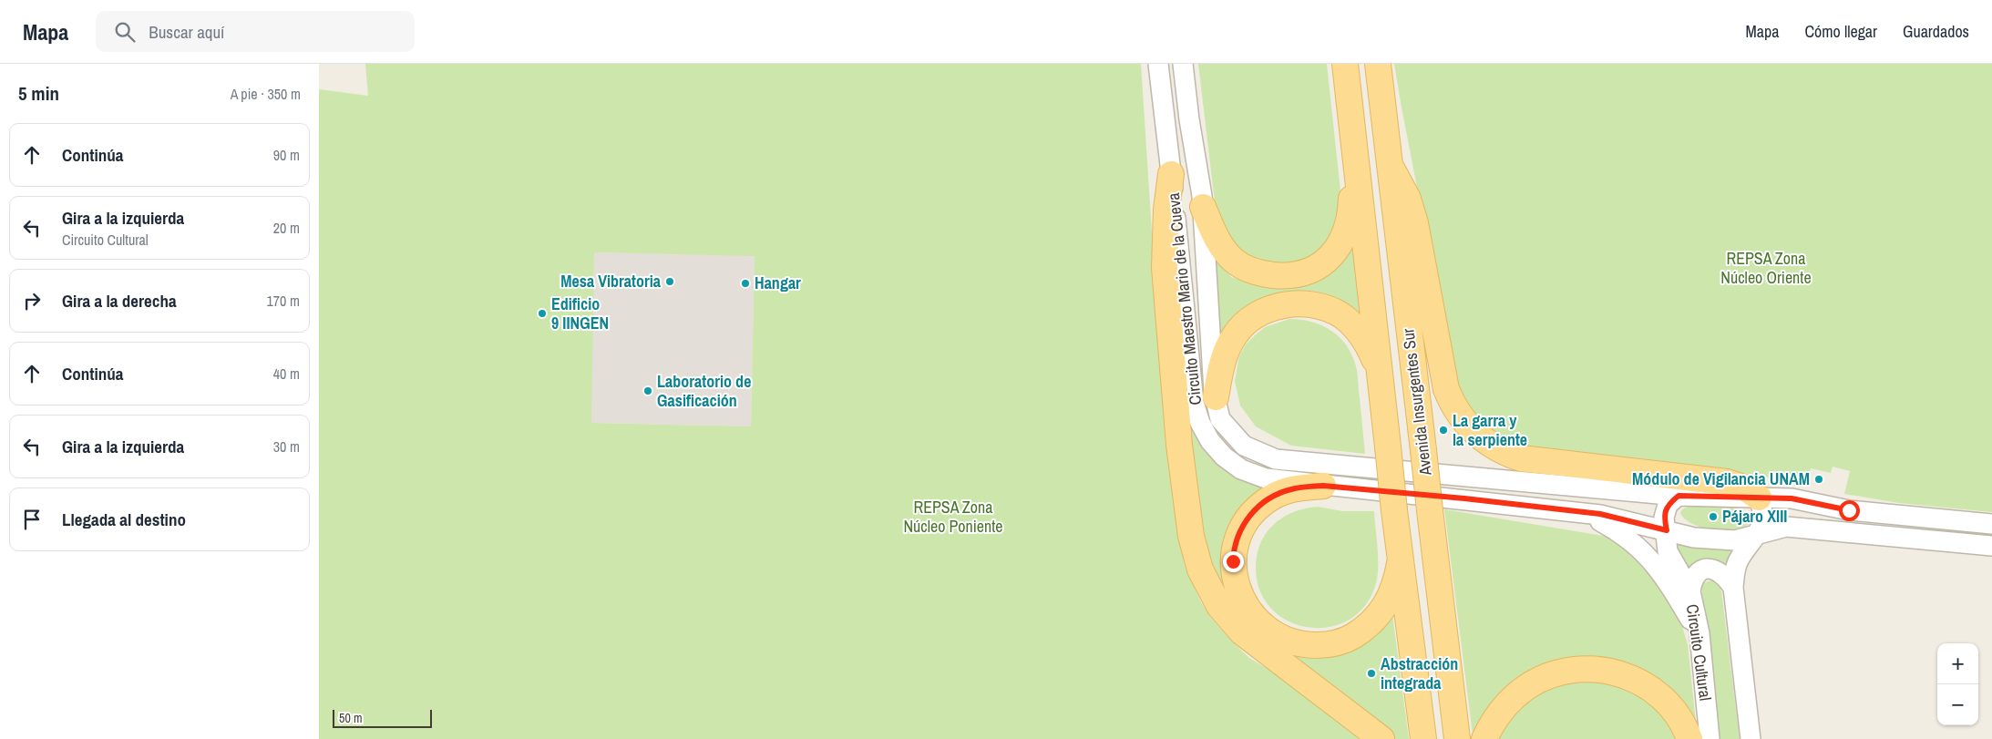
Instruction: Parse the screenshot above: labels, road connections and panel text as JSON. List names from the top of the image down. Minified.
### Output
{"streets":{"main road":["Avenida Insurgentes Sur"],"street":["Circuito Maestro Mario de la Cueva","Circuito Cultural"]},"crossings":[["Circuito Maestro Mario de la Cueva","Circuito Cultural"]],"parks":["REPSA Zona Núcleo Oriente","REPSA Zona Núcleo Poniente"],"places":["Mesa Vibratoria","Hangar","Edificio 9 IINGEN","Laboratorio de Gasificación","La garra y la serpiente","Módulo de Vigilancia UNAM","Pájaro XIII","Abstracción integrada"],"scale_bar":"50 m","page":{"header":"Mapa","search":"Buscar aquí","nav":["Mapa","Cómo llegar","Guardados"],"heading":["5 min","A pie · 350 m"],"list":[["Continúa","90 m"],["Gira a la izquierda","Circuito Cultural","20 m"],["Gira a la derecha","170 m"],["Continúa","40 m"],["Gira a la izquierda","30 m"],"Llegada al destino"],"map_buttons":["+","−"],"scale":"50 m"}}
